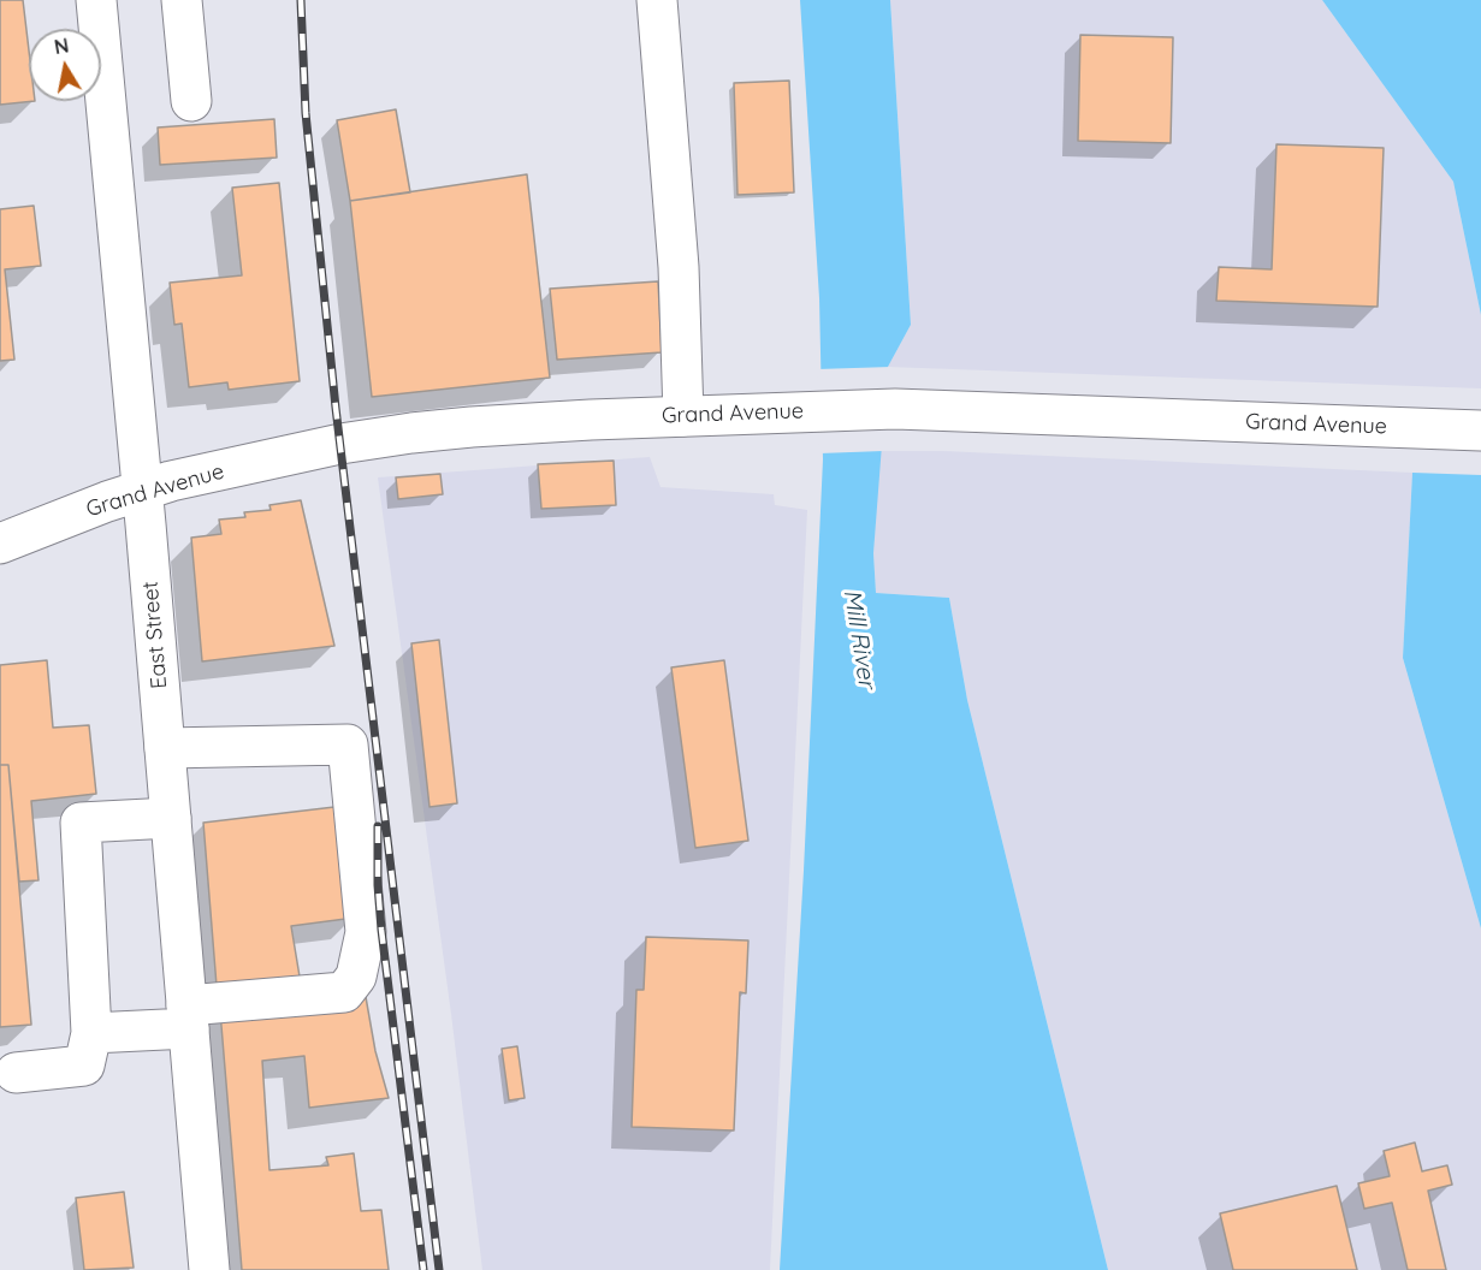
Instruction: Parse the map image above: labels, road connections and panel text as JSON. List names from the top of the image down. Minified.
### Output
{"streets":{"main road":["Grand Avenue","East Street"]},"crossings":[["Grand Avenue","East Street"]],"water":["Mill River"],"north":"top"}
